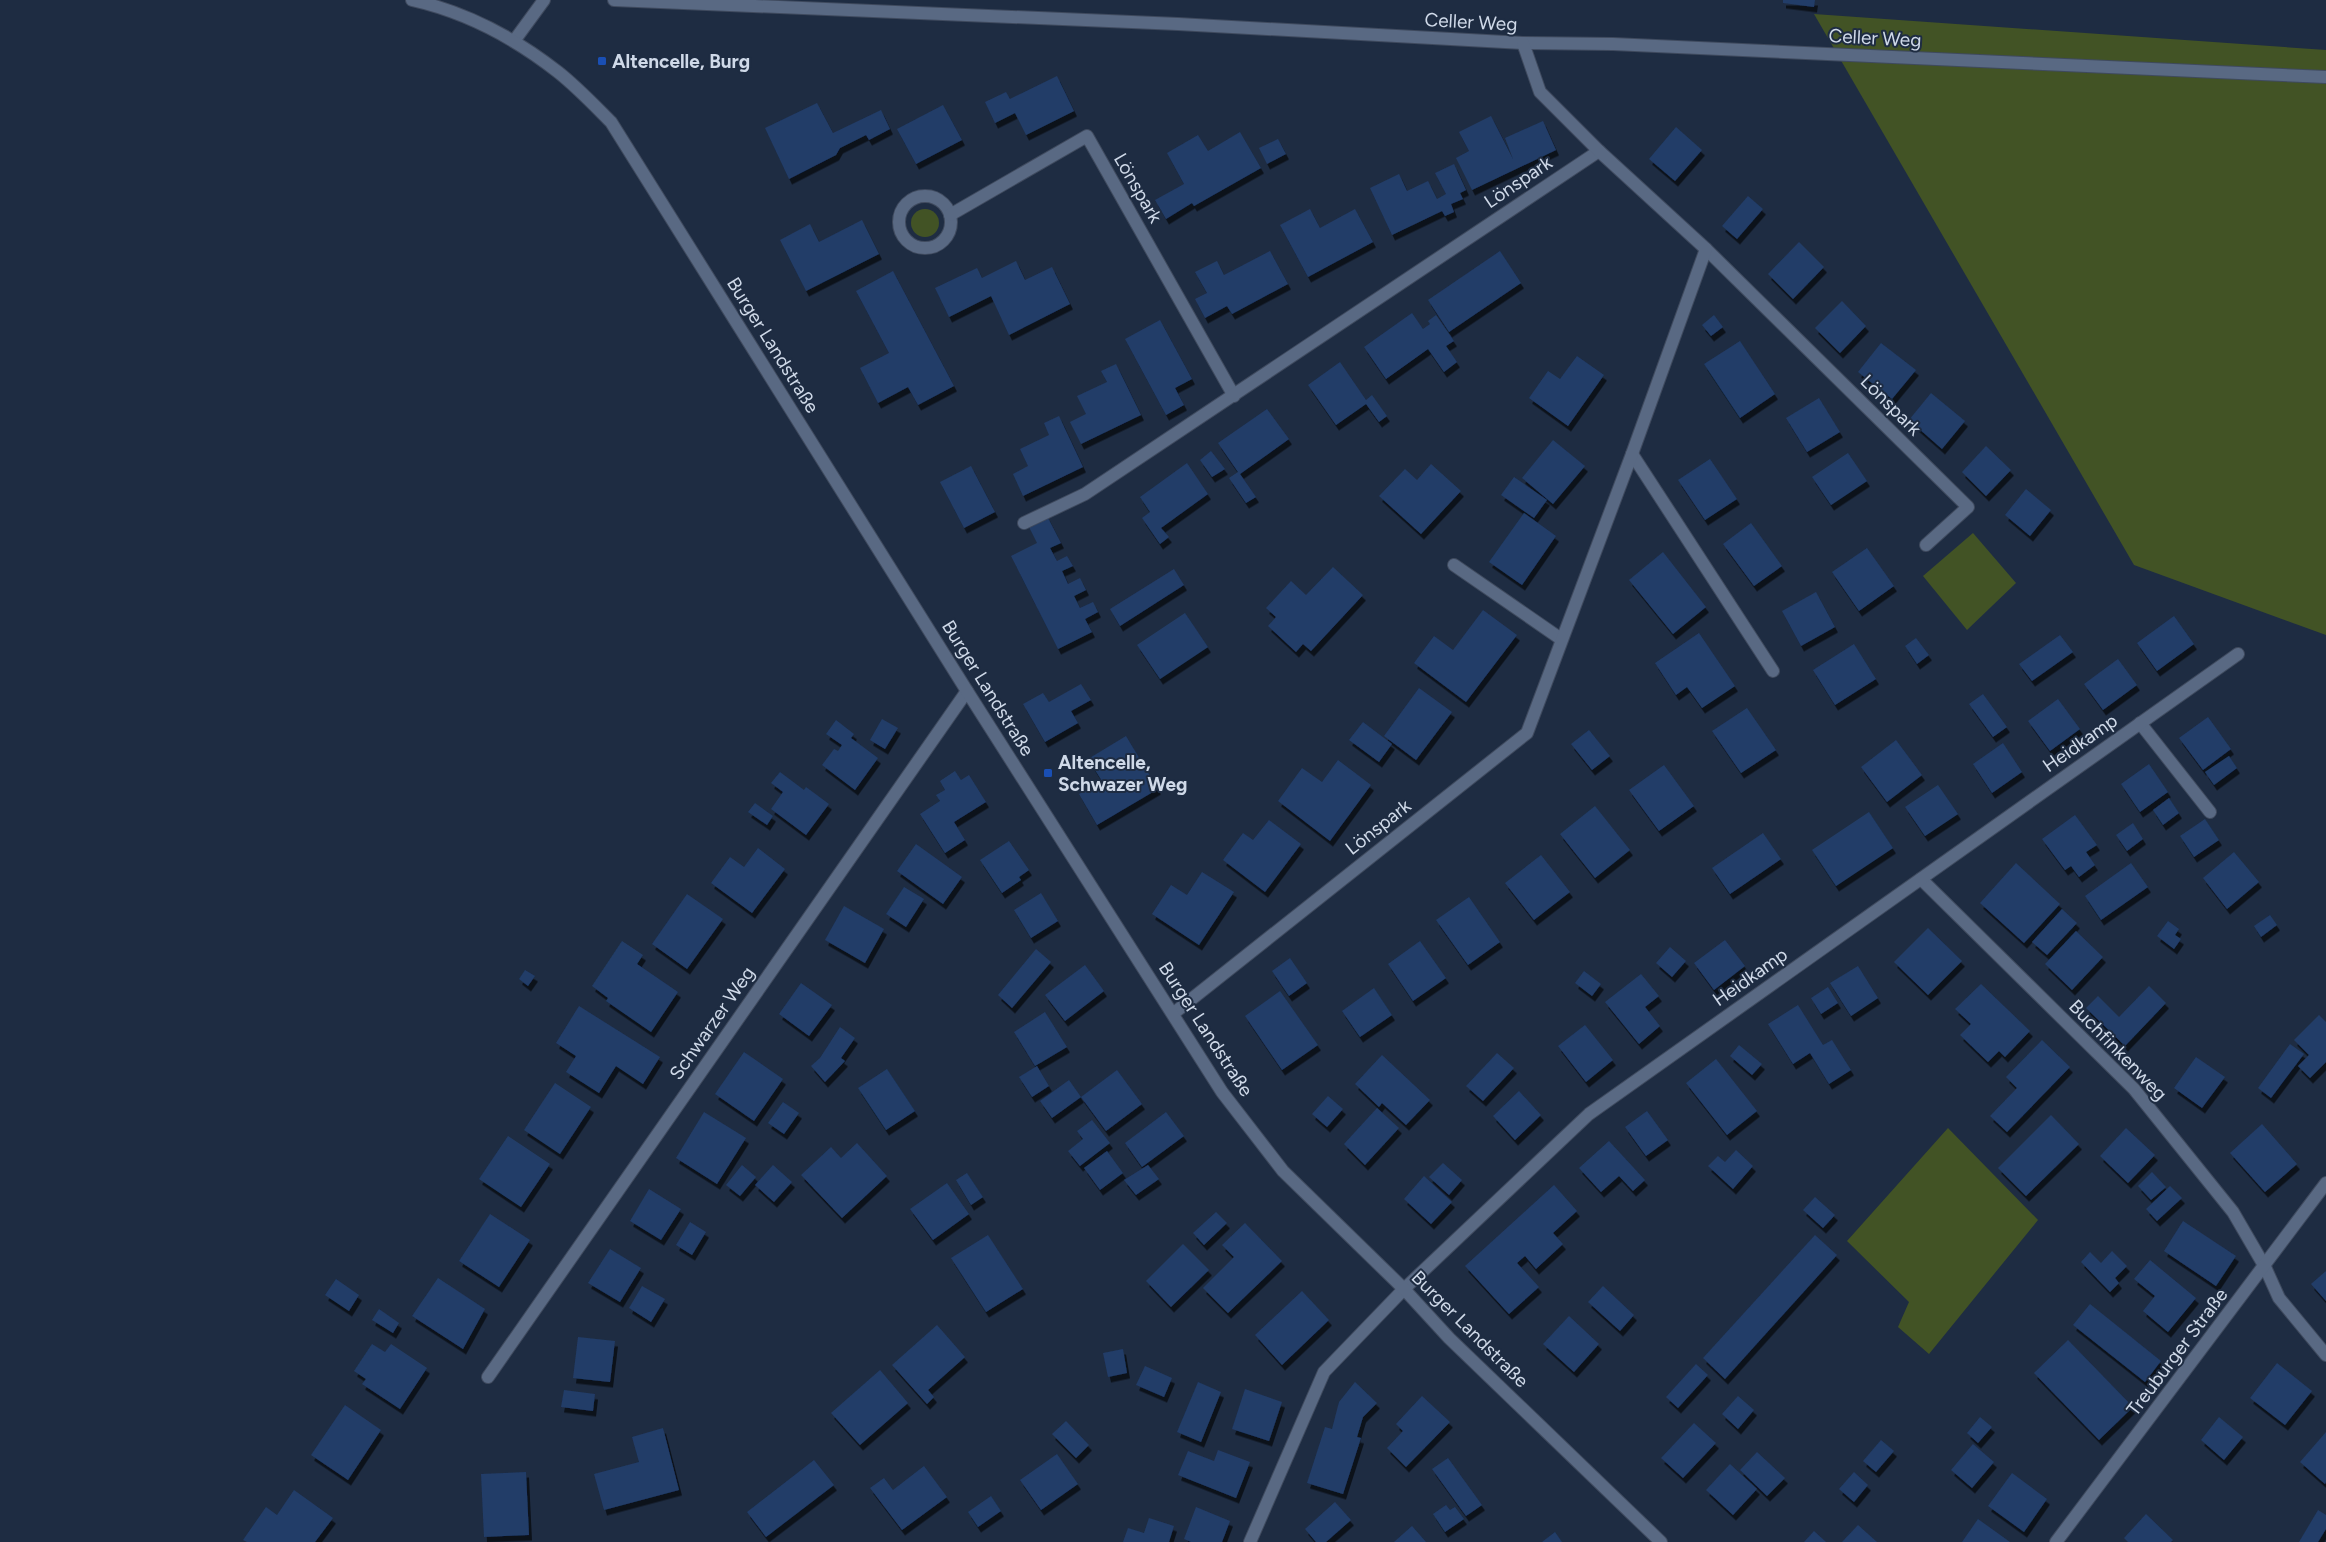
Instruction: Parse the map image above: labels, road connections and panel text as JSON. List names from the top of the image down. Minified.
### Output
{"streets":{"street":["Celler Weg","Lönspark","Burger Landstraße","Heidkamp","Schwarzer Weg","Buchfinkenweg","Treuburger Straße"]},"crossings":[["Celler Weg","Lönspark"],["Lönspark","Burger Landstraße"],["Burger Landstraße","Heidkamp"],["Burger Landstraße","Schwarzer Weg"],["Heidkamp","Buchfinkenweg"],["Buchfinkenweg","Treuburger Straße"]],"places":{"transit":["Altencelle, Burg","Altencelle, Schwazer Weg"]}}
